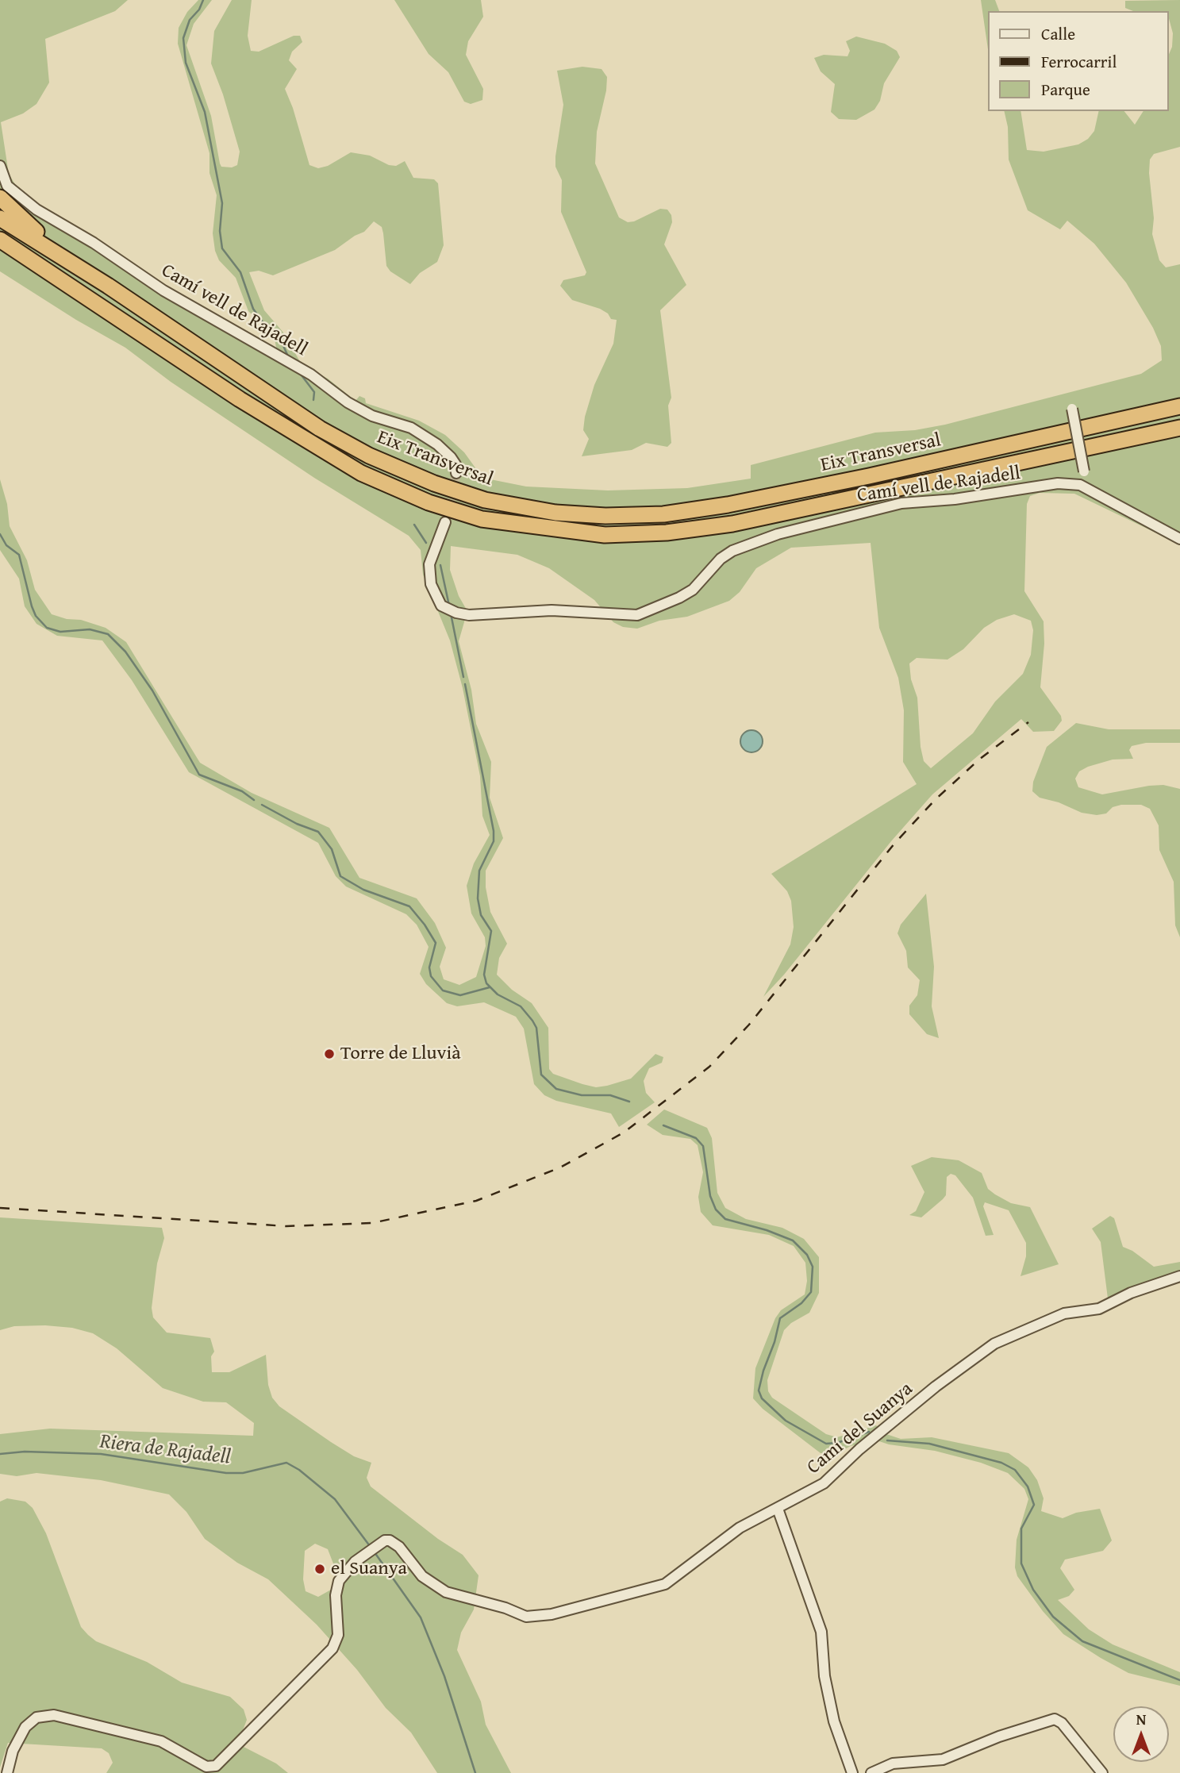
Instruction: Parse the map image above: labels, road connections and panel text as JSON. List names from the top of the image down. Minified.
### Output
{"streets":{"highway":["Eix Transversal"],"street":["Camí vell de Rajadell","Camí del Suanya"]},"water":["Riera de Rajadell"],"places":["Torre de Lluvià","el Suanya"],"legend":["Calle","Ferrocarril","Parque"],"north":"top"}
